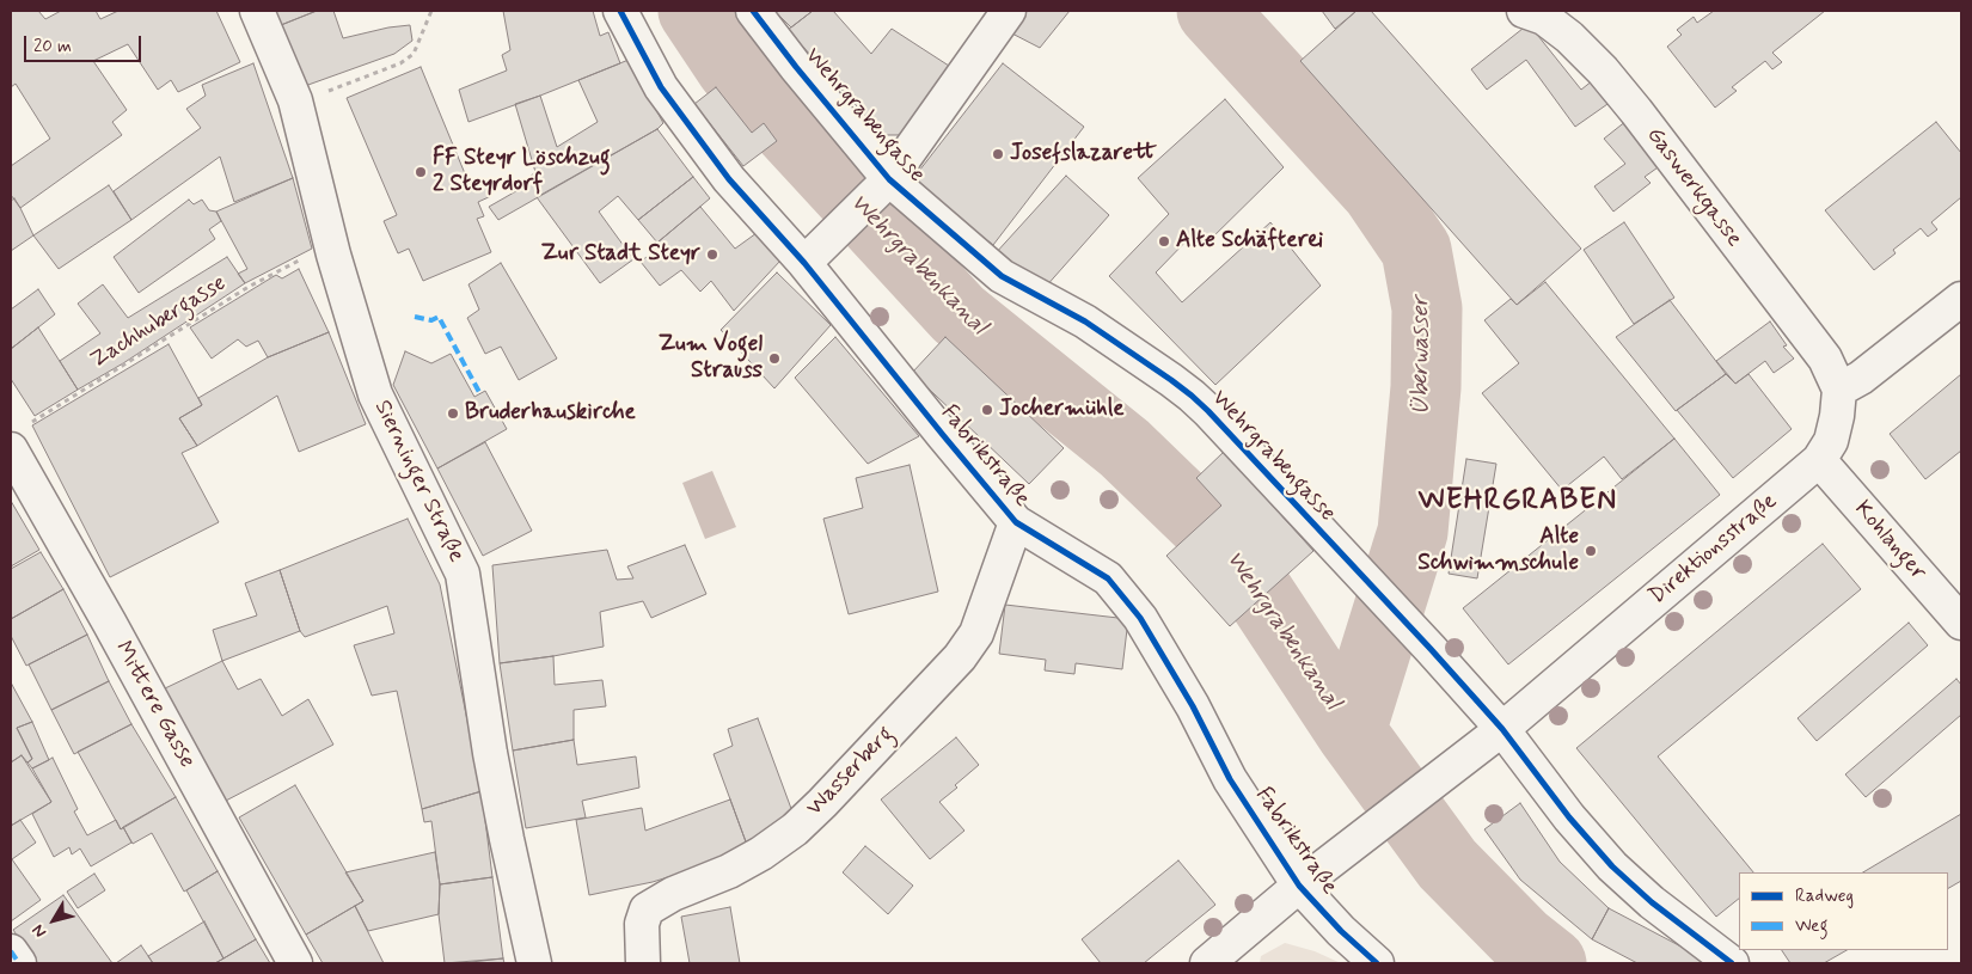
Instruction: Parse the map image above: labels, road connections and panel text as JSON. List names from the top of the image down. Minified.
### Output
{"streets":{"street":["Wehrgrabengasse","Gaswerkgasse","Fabrikstraße","Sierninger Straße","Kohlanger","Direktionsstraße","Mittere Gasse","Wasserberg"],"path":["Zachhubergasse"]},"crossings":[["Wehrgrabengasse","Direktionsstraße"],["Gaswerkgasse","Direktionsstraße"],["Zachhubergasse","Sierninger Straße"],["Zachhubergasse","Mittere Gasse"],["Fabrikstraße","Direktionsstraße"],["Fabrikstraße","Wasserberg"],["Kohlanger","Direktionsstraße"]],"districts":["WEHRGRABEN"],"water":["Wehrgrabenkanal","Überwasser"],"places":["Josefslazarett","FF Steyr Löschzug 2 Steyrdorf","Alte Schäfterei","Zur Stadt Steyr","Zum Vogel Strauss","Jochermühle","Bruderhauskirche","Alte Schwimmschule"],"legend":["Radweg","Weg"],"scale_bar":"20 m","north":"bottom left"}
